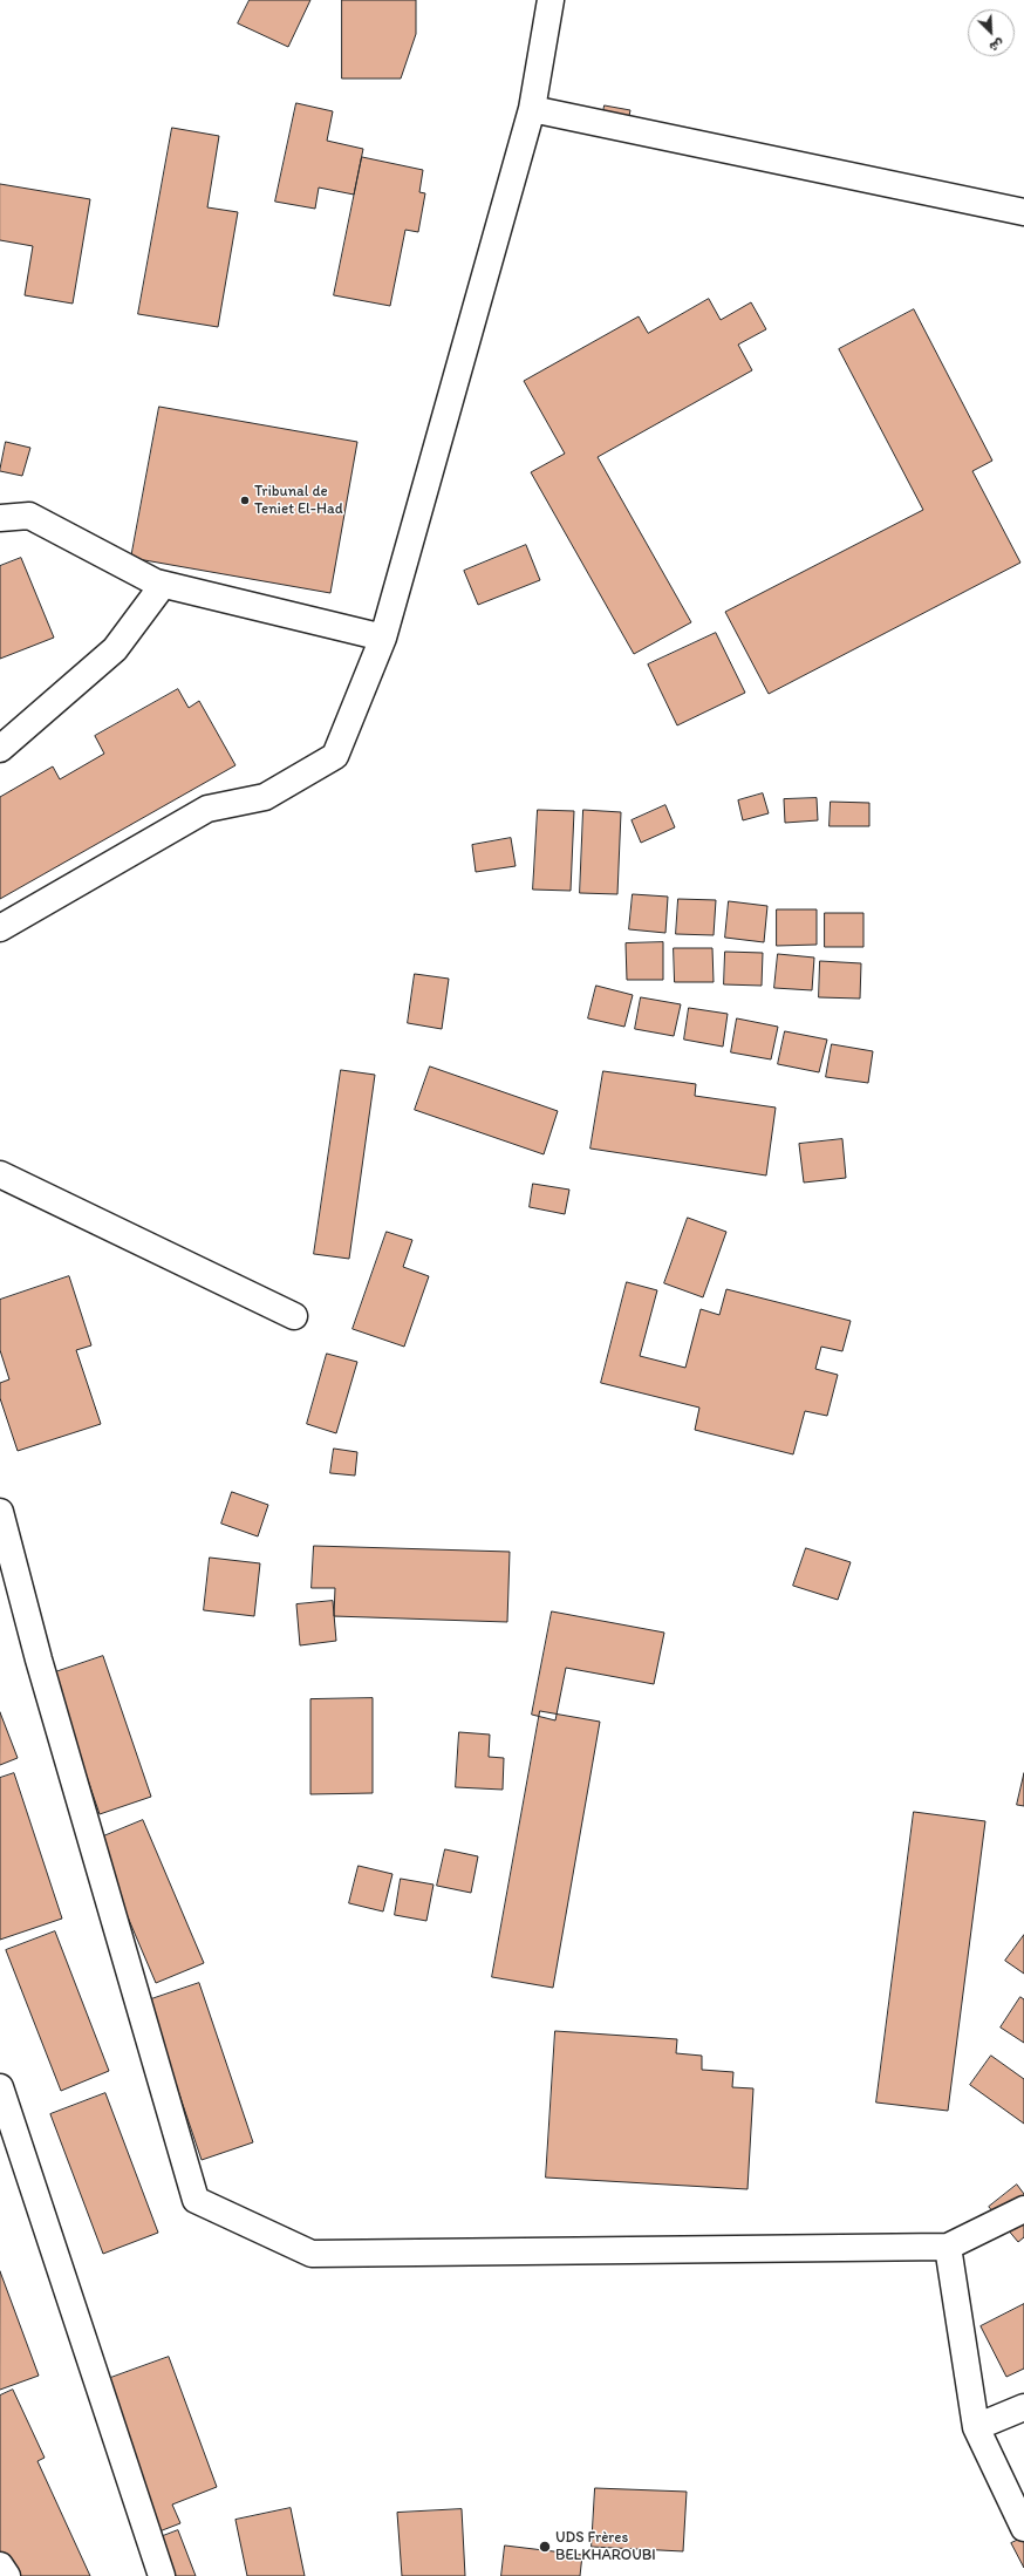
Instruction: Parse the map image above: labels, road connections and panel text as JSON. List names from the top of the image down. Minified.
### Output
{"places":["Tribunal de Teniet El-Had","UDS Frères BELKHAROUBI"],"north":"bottom right"}
